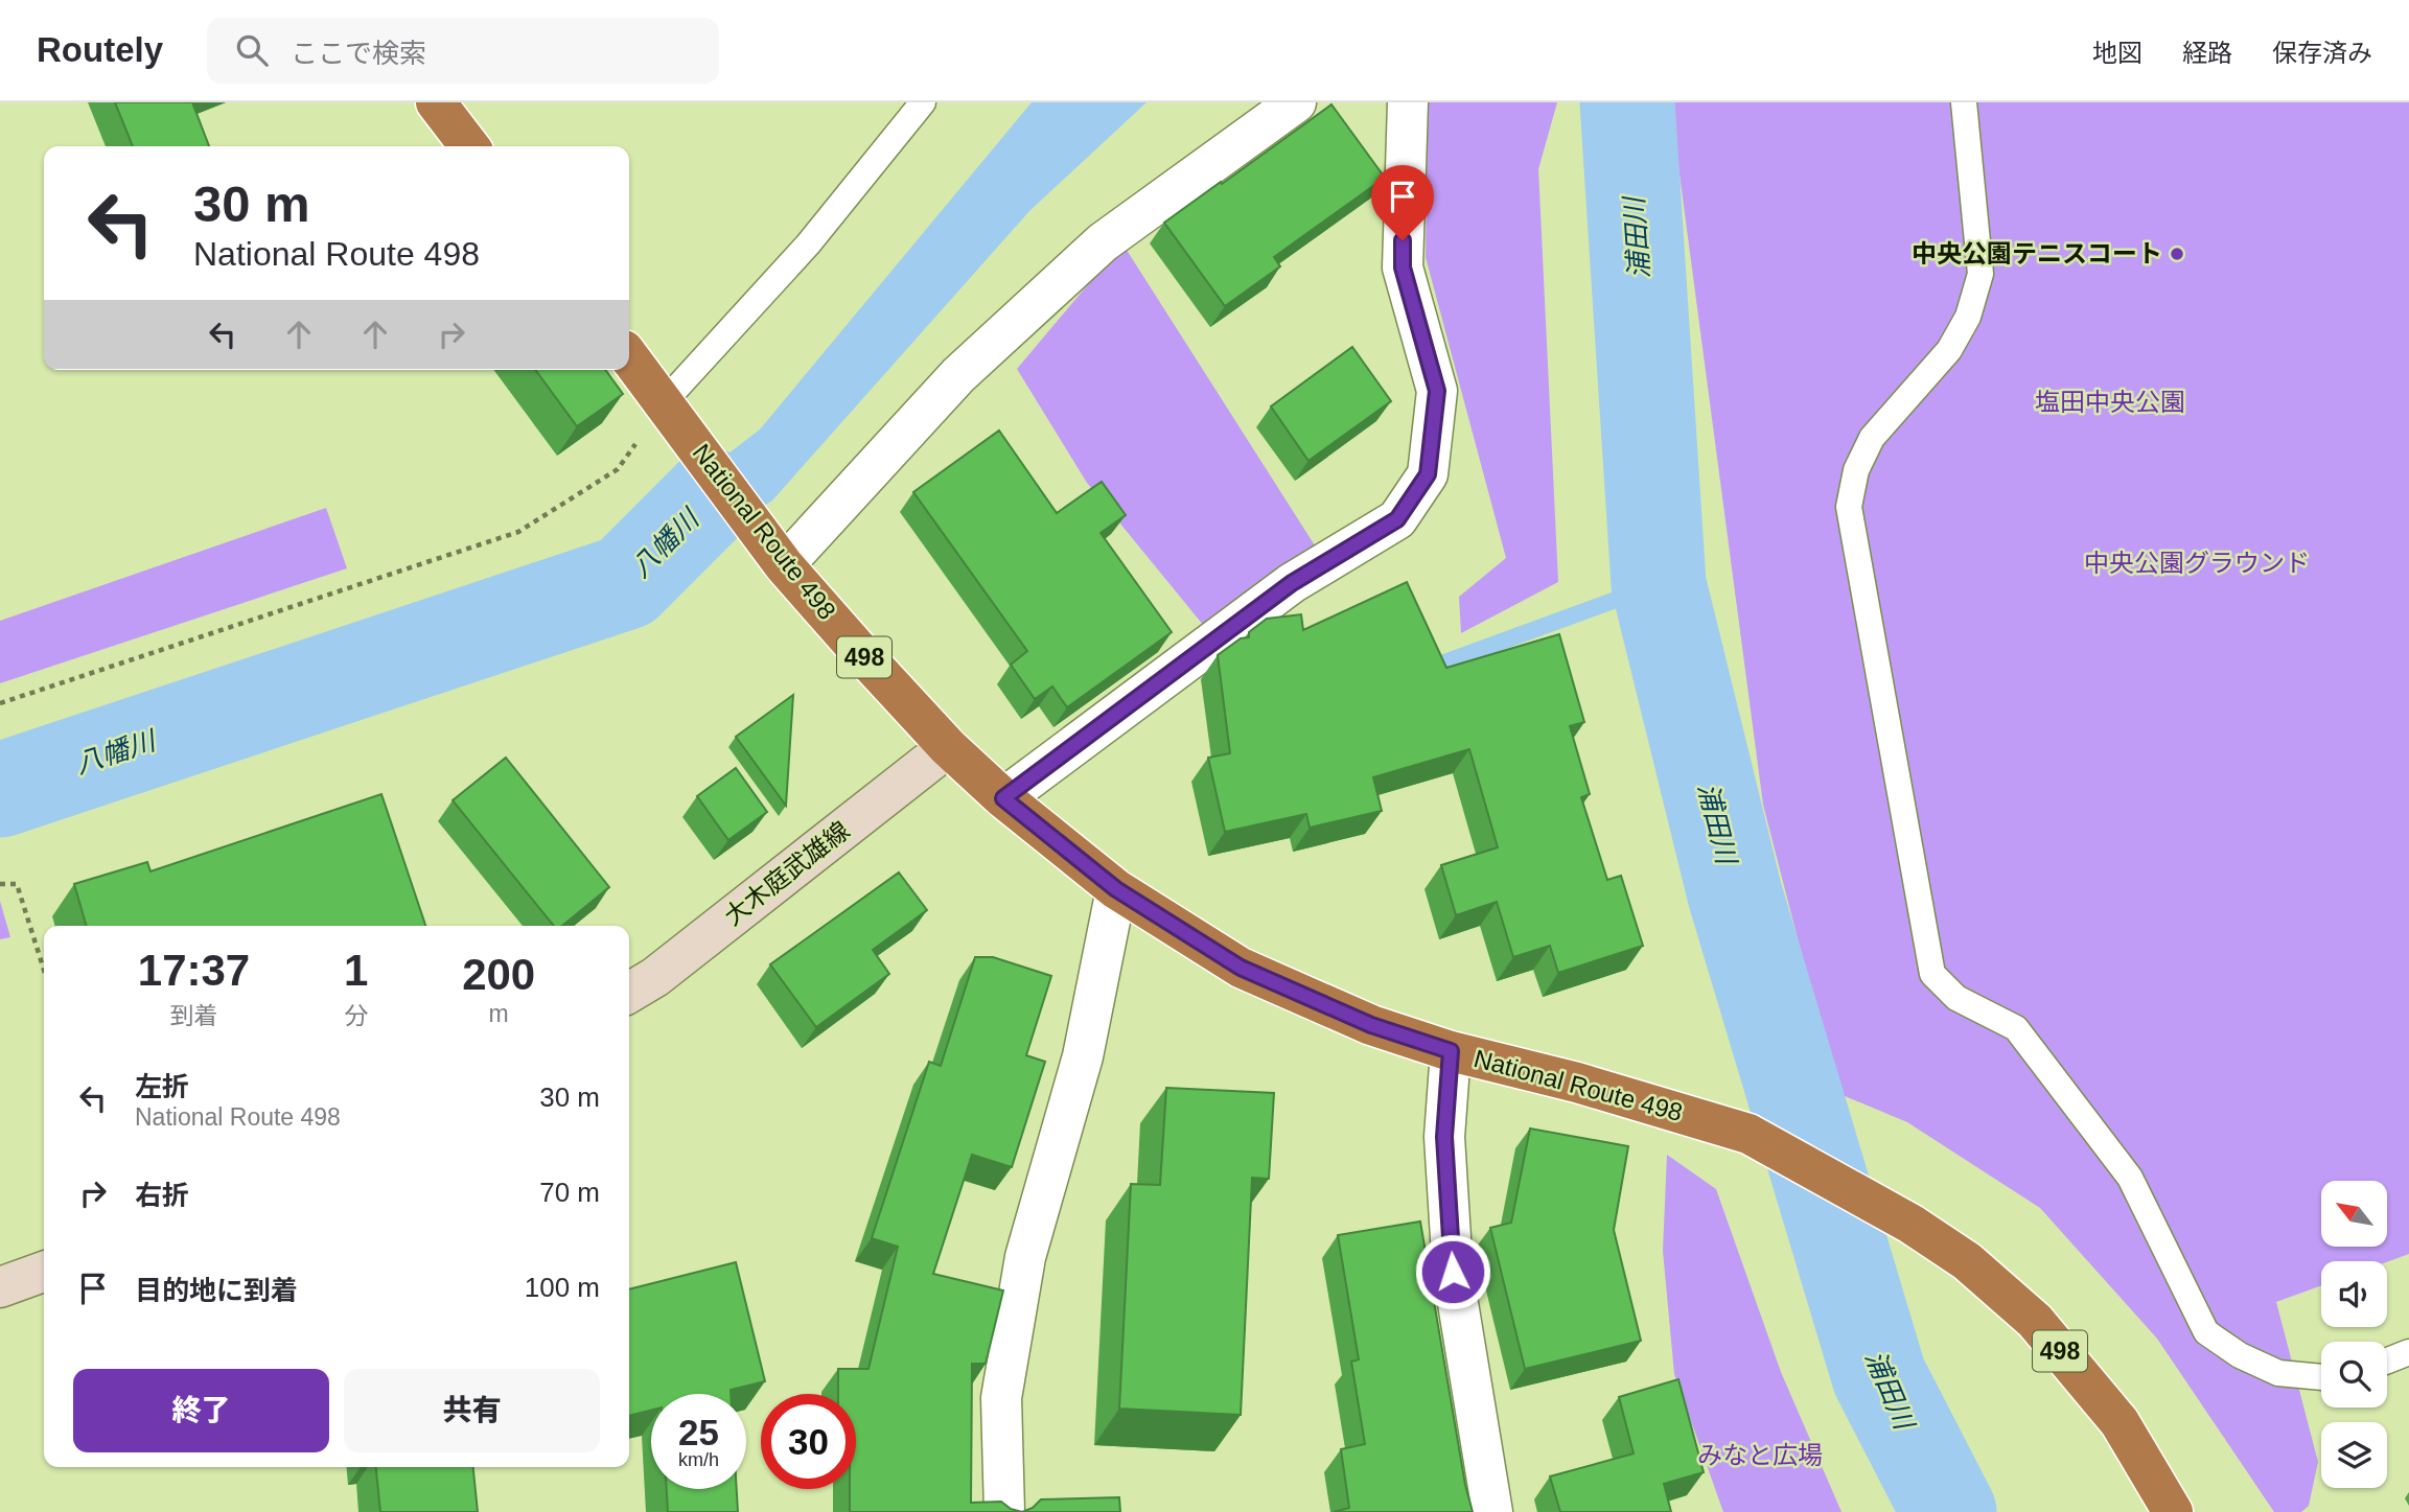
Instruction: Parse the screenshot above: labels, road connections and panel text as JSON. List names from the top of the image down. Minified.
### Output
{"streets":{"highway":["National Route 498","498"],"main road":["大木庭武雄線"]},"crossings":[["National Route 498","大木庭武雄線"]],"water":["浦田川","八幡川"],"parks":["塩田中央公園","中央公園グラウンド","みなと広場"],"places":["中央公園テニスコート"],"north":"top left","page":{"header":"Routely","search":"ここで検索","nav":["地図","経路","保存済み"],"turn":["30 m","National Route 498"],"eta":["17:37","到着","1","分","200","m"],"list":[{"name":"左折","note":"National Route 498","value":"30 m"},{"name":"右折","value":"70 m"},{"name":"目的地に到着","value":"100 m"}],"buttons":["終了","共有"],"speed":"25 km/h","limit":"30"}}
